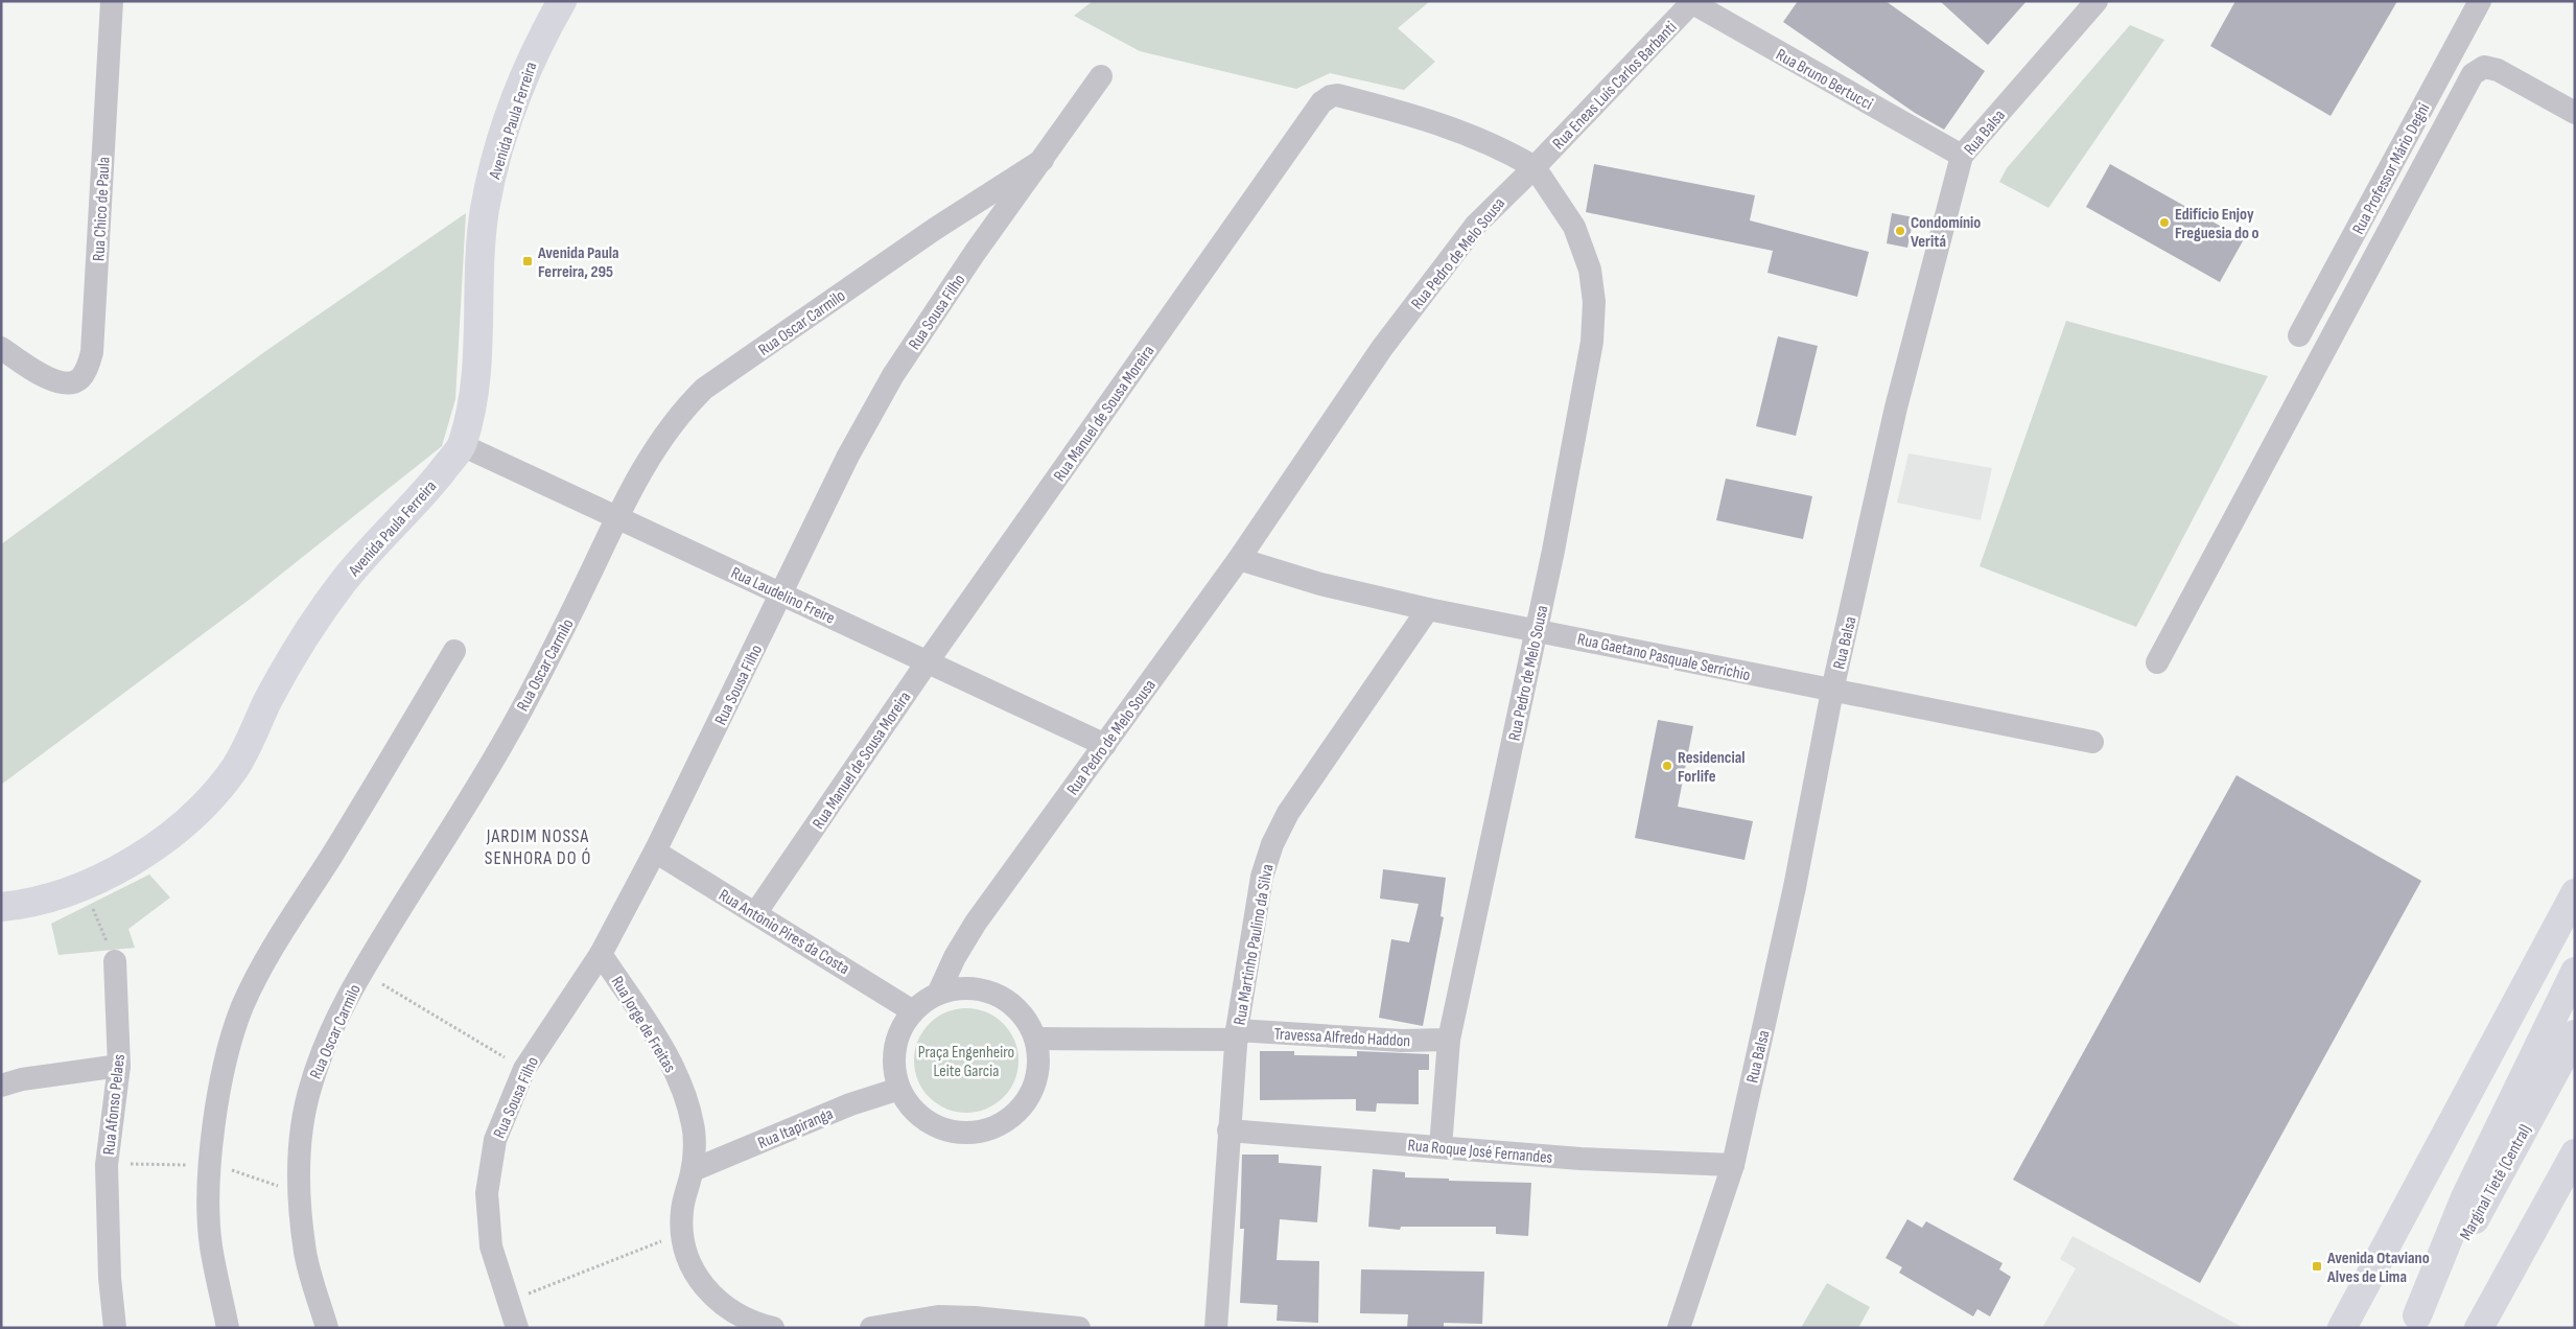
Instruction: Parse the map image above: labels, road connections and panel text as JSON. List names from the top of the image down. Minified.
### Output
{"streets":{"main road":["Avenida Paula Ferreira","Marginal Tietê (Central)"],"street":["Rua Bruno Bertucci","Rua Eneas Luís Carlos Barbanti","Rua Balsa","Rua Professor Mário Degni","Rua Chico de Paula","Rua Pedro de Melo Sousa","Rua Sousa Filho","Rua Oscar Carmilo","Rua Manuel de Sousa Moreira","Rua Laudelino Freire","Rua Gaetano Pasquale Serrichio","Rua Antônio Pires da Costa","Rua Martinho Paulino da Silva","Rua Jorge de Freitas","Travessa Alfredo Haddon","Rua Afonso Pelaes","Rua Itapiranga","Rua Roque José Fernandes"]},"crossings":[["Rua Bruno Bertucci","Rua Eneas Luís Carlos Barbanti"],["Rua Bruno Bertucci","Rua Balsa"],["Rua Eneas Luís Carlos Barbanti","Rua Pedro de Melo Sousa"],["Rua Eneas Luís Carlos Barbanti","Rua Manuel de Sousa Moreira"],["Avenida Paula Ferreira","Rua Laudelino Freire"],["Rua Balsa","Rua Gaetano Pasquale Serrichio"],["Rua Balsa","Rua Roque José Fernandes"],["Rua Pedro de Melo Sousa","Rua Manuel de Sousa Moreira"],["Rua Pedro de Melo Sousa","Rua Laudelino Freire"],["Rua Pedro de Melo Sousa","Rua Gaetano Pasquale Serrichio"],["Rua Pedro de Melo Sousa","Rua Antônio Pires da Costa"],["Rua Pedro de Melo Sousa","Travessa Alfredo Haddon"],["Rua Pedro de Melo Sousa","Rua Itapiranga"],["Rua Pedro de Melo Sousa","Rua Roque José Fernandes"],["Rua Sousa Filho","Rua Oscar Carmilo"],["Rua Sousa Filho","Rua Laudelino Freire"],["Rua Sousa Filho","Rua Antônio Pires da Costa"],["Rua Sousa Filho","Rua Jorge de Freitas"],["Rua Oscar Carmilo","Rua Laudelino Freire"],["Rua Manuel de Sousa Moreira","Rua Laudelino Freire"],["Rua Manuel de Sousa Moreira","Rua Antônio Pires da Costa"],["Rua Gaetano Pasquale Serrichio","Rua Martinho Paulino da Silva"],["Rua Antônio Pires da Costa","Travessa Alfredo Haddon"],["Rua Antônio Pires da Costa","Rua Itapiranga"],["Rua Martinho Paulino da Silva","Travessa Alfredo Haddon"],["Rua Martinho Paulino da Silva","Rua Roque José Fernandes"],["Rua Jorge de Freitas","Rua Itapiranga"],["Travessa Alfredo Haddon","Rua Itapiranga"]],"districts":["JARDIM NOSSA SENHORA DO Ó"],"parks":["Praça Engenheiro Leite Garcia"],"places":{"other":["Edifício Enjoy Freguesia do o","Condomínio Veritá","Residencial Forlife"],"transit":["Avenida Paula Ferreira, 295","Avenida Otaviano Alves de Lima"]}}
